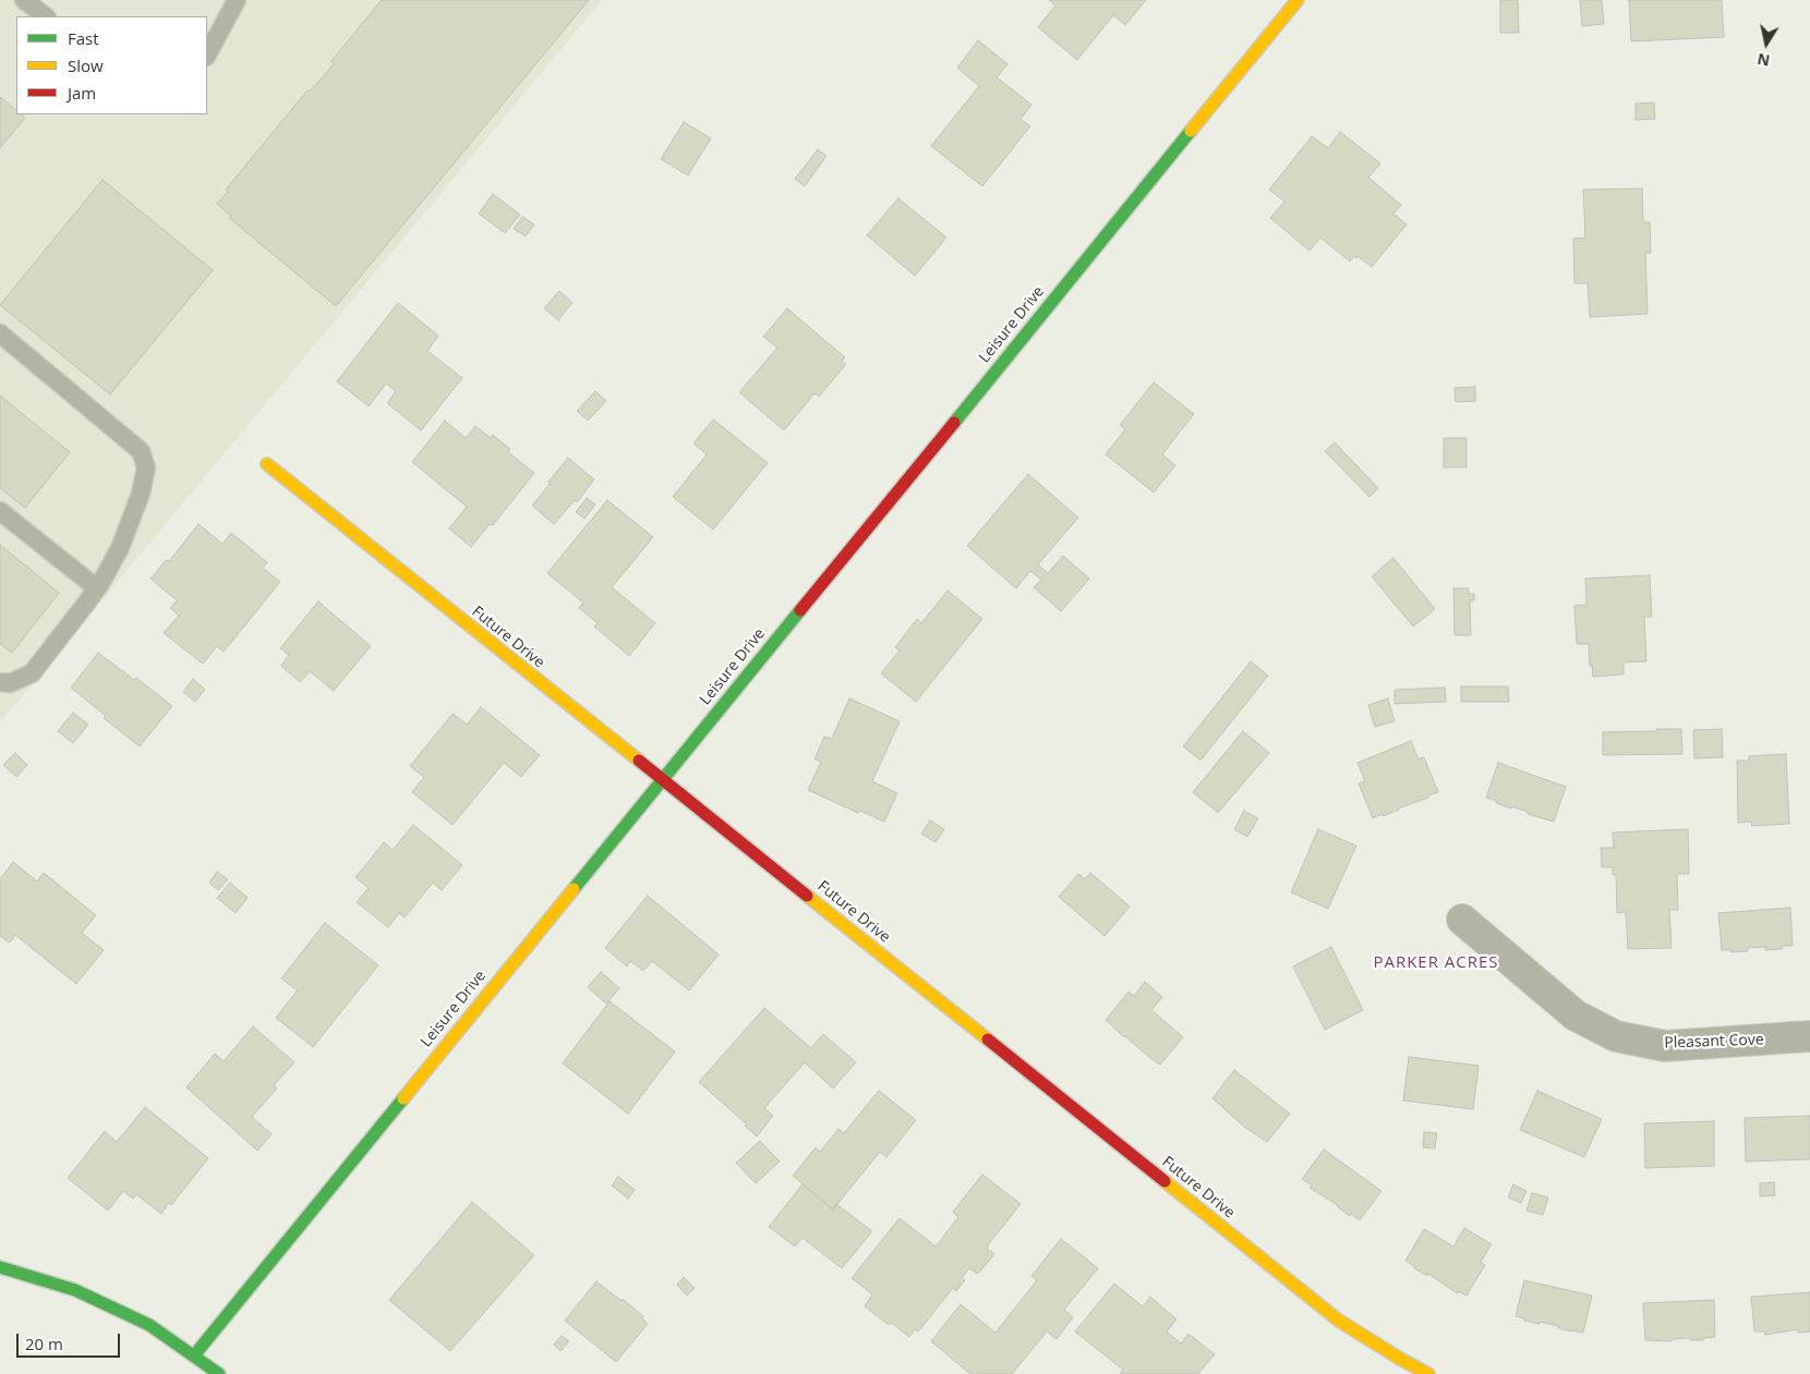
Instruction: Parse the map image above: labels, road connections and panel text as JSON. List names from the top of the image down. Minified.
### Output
{"streets":{"street":["Leisure Drive","Future Drive","Pleasant Cove"]},"crossings":[["Leisure Drive","Future Drive"]],"districts":["PARKER ACRES"],"legend":["Fast","Slow","Jam"],"scale_bar":"20 m","north":"bottom"}
